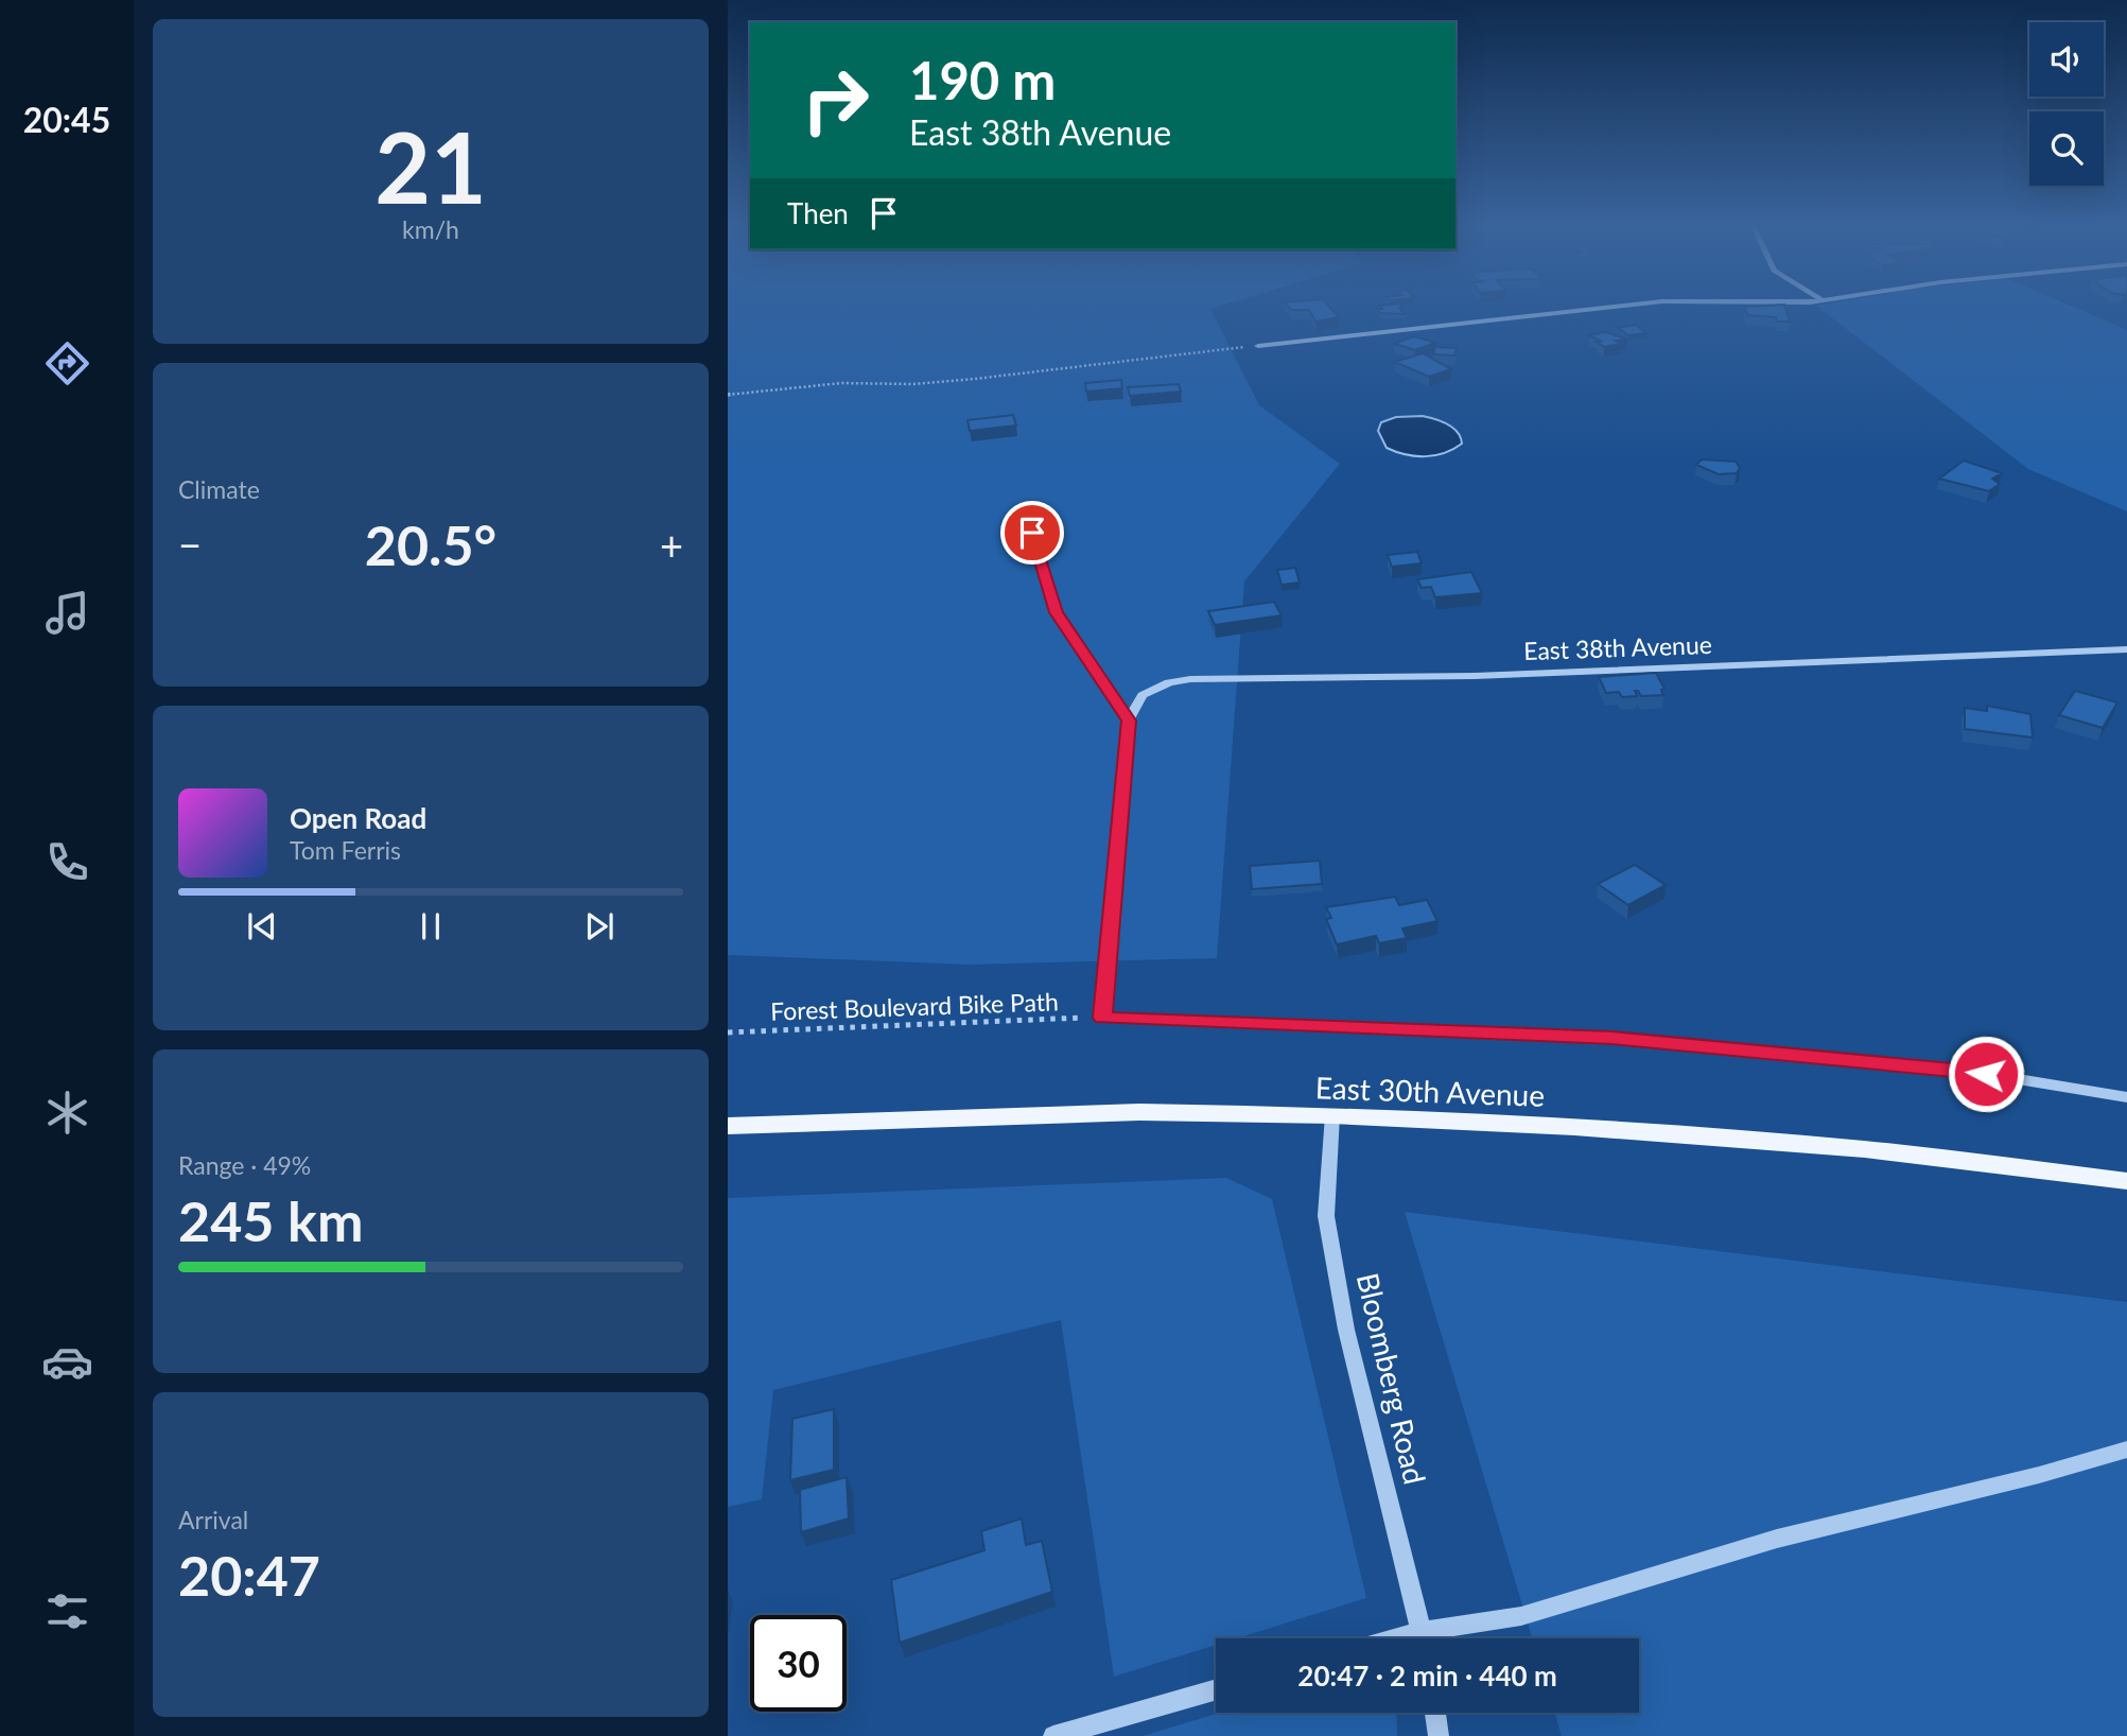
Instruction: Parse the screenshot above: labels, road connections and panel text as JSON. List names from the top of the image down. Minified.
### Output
{"streets":{"main road":["East 30th Avenue"],"street":["East 38th Avenue","Bloomberg Road"],"path":["Forest Boulevard Bike Path"]},"crossings":[["East 30th Avenue","Bloomberg Road"]],"page":{"tabs":"20:45","tile":[["21","km/h"],"Climate",["Range · 49%","245 km"],["Arrival","20:47"]],"turn":["190 m","East 38th Avenue"],"then":"Then","heat":["−","20.5°","+"],"song":["Open Road","Tom Ferris"],"limit":"30","trip":"20:47 · 2 min · 440 m"}}
